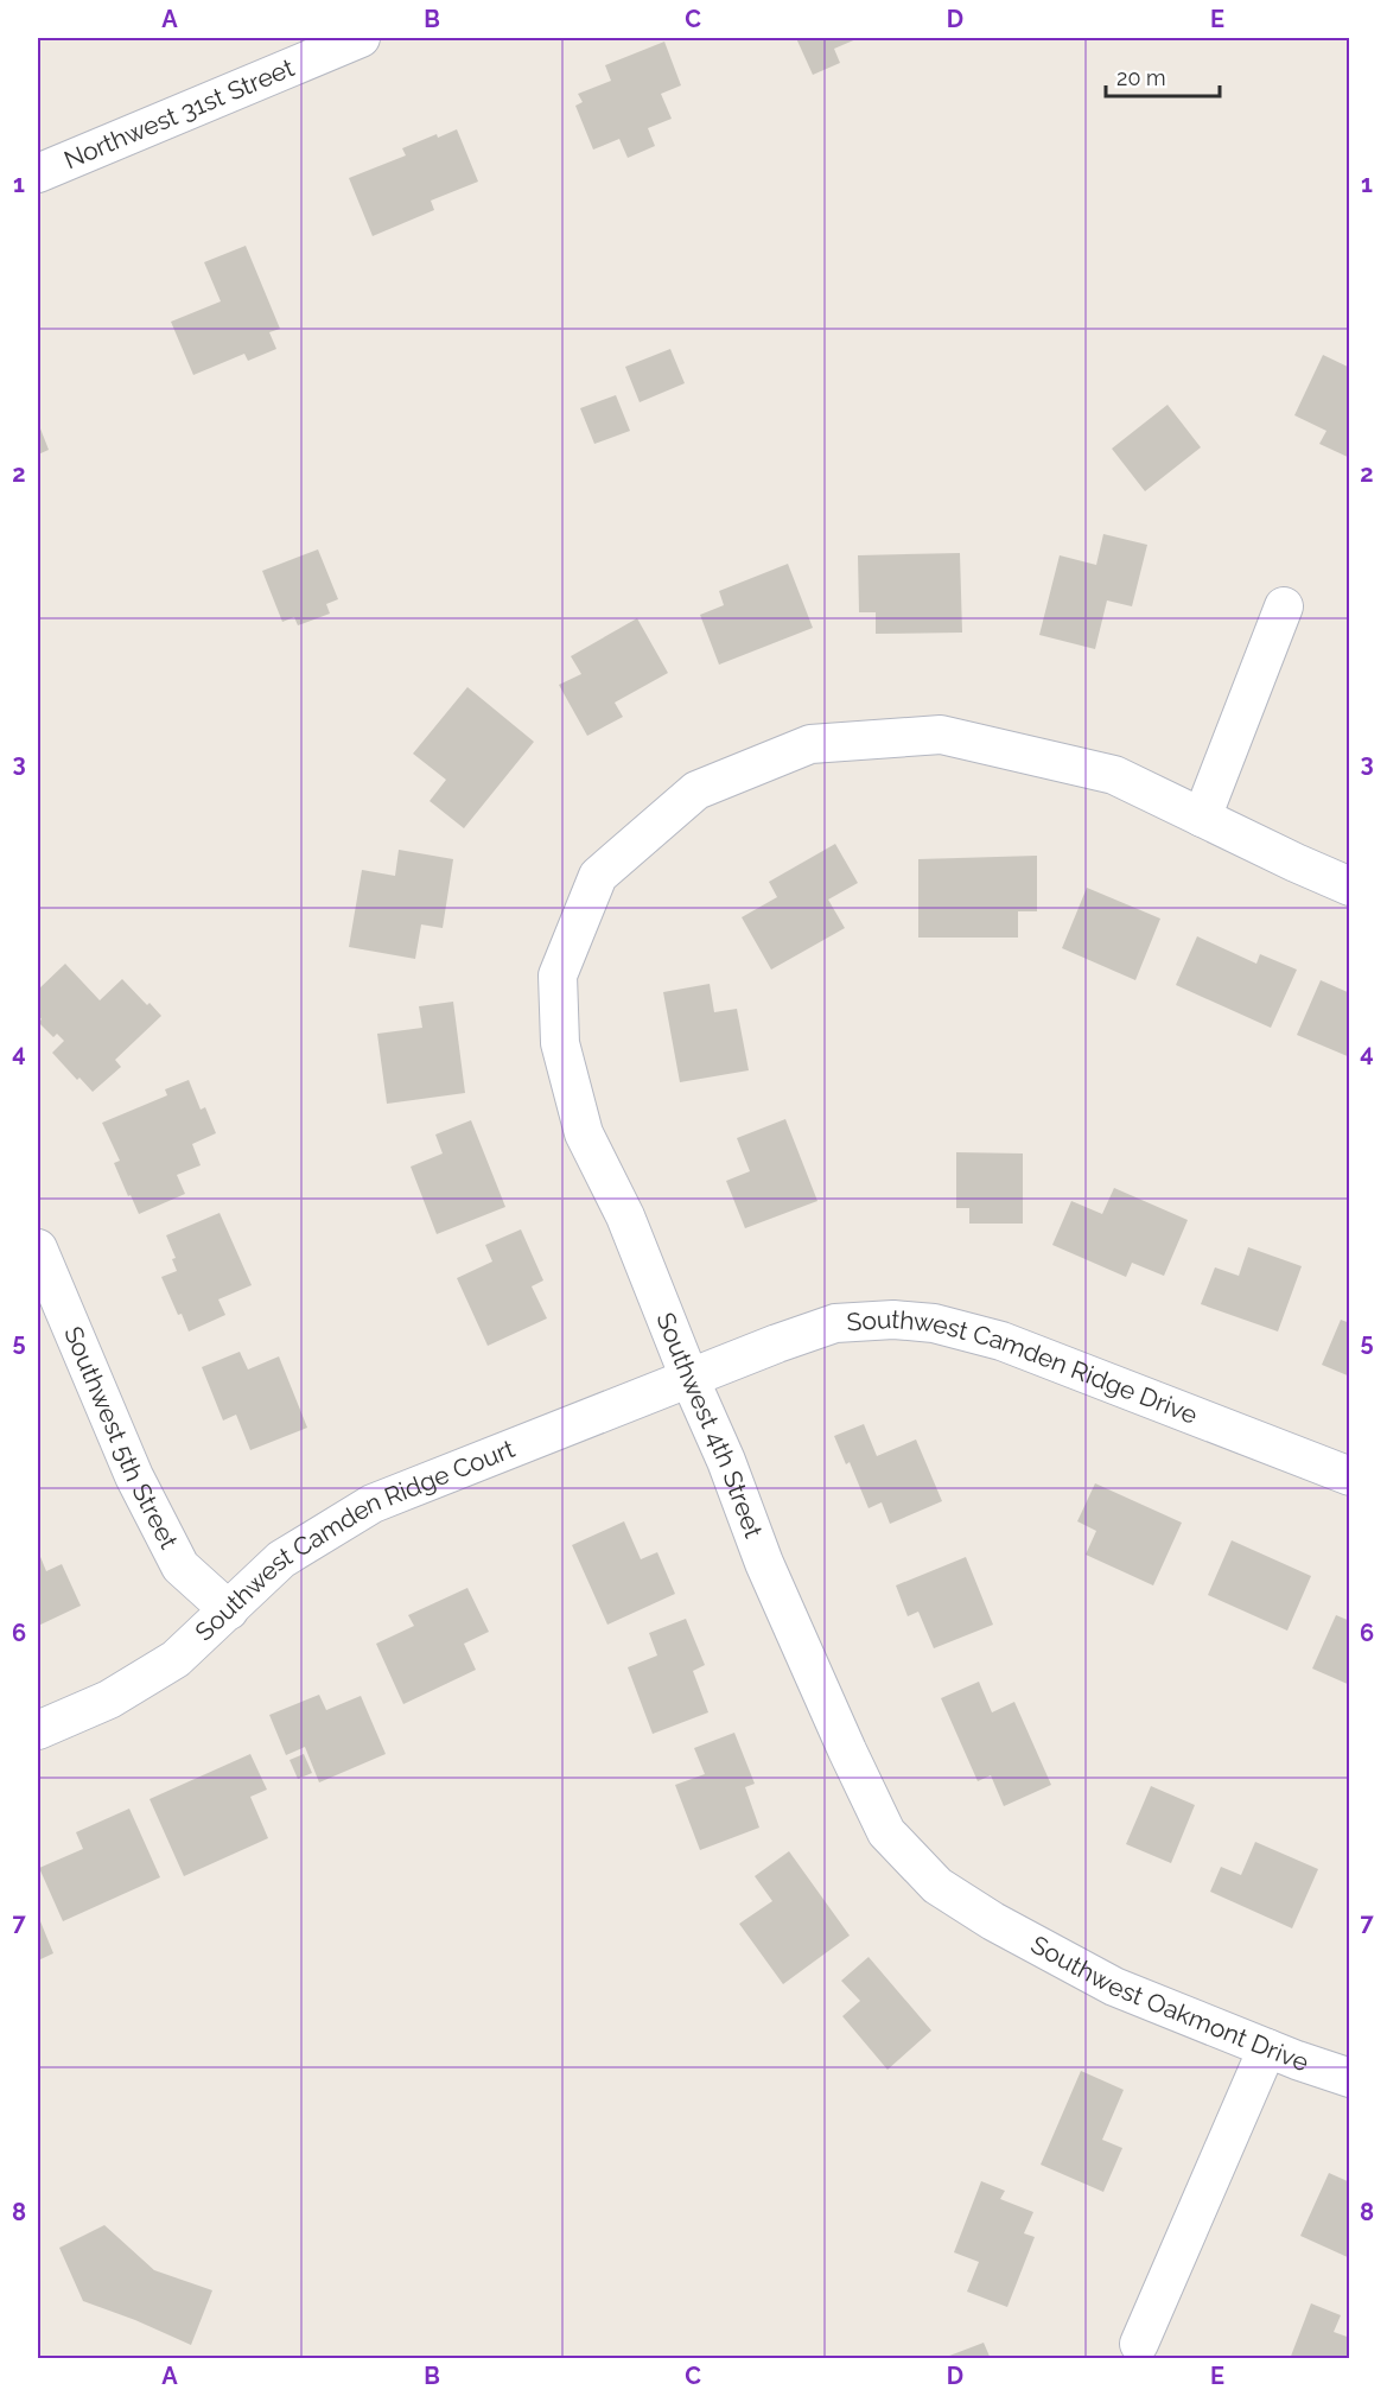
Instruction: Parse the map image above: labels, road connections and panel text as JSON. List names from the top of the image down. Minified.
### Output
{"streets":{"street":["Northwest 31st Street","Southwest Camden Ridge Drive","Southwest 4th Street","Southwest 5th Street","Southwest Camden Ridge Court","Southwest Oakmont Drive"]},"crossings":[["Southwest Camden Ridge Drive","Southwest 4th Street"],["Southwest Camden Ridge Drive","Southwest Camden Ridge Court"],["Southwest 4th Street","Southwest Camden Ridge Court"],["Southwest 4th Street","Southwest Oakmont Drive"],["Southwest 5th Street","Southwest Camden Ridge Court"]],"scale_bar":"20 m","grid":{"columns":["A","B","C","D","E"],"rows":["1","2","3","4","5","6","7","8"]}}
